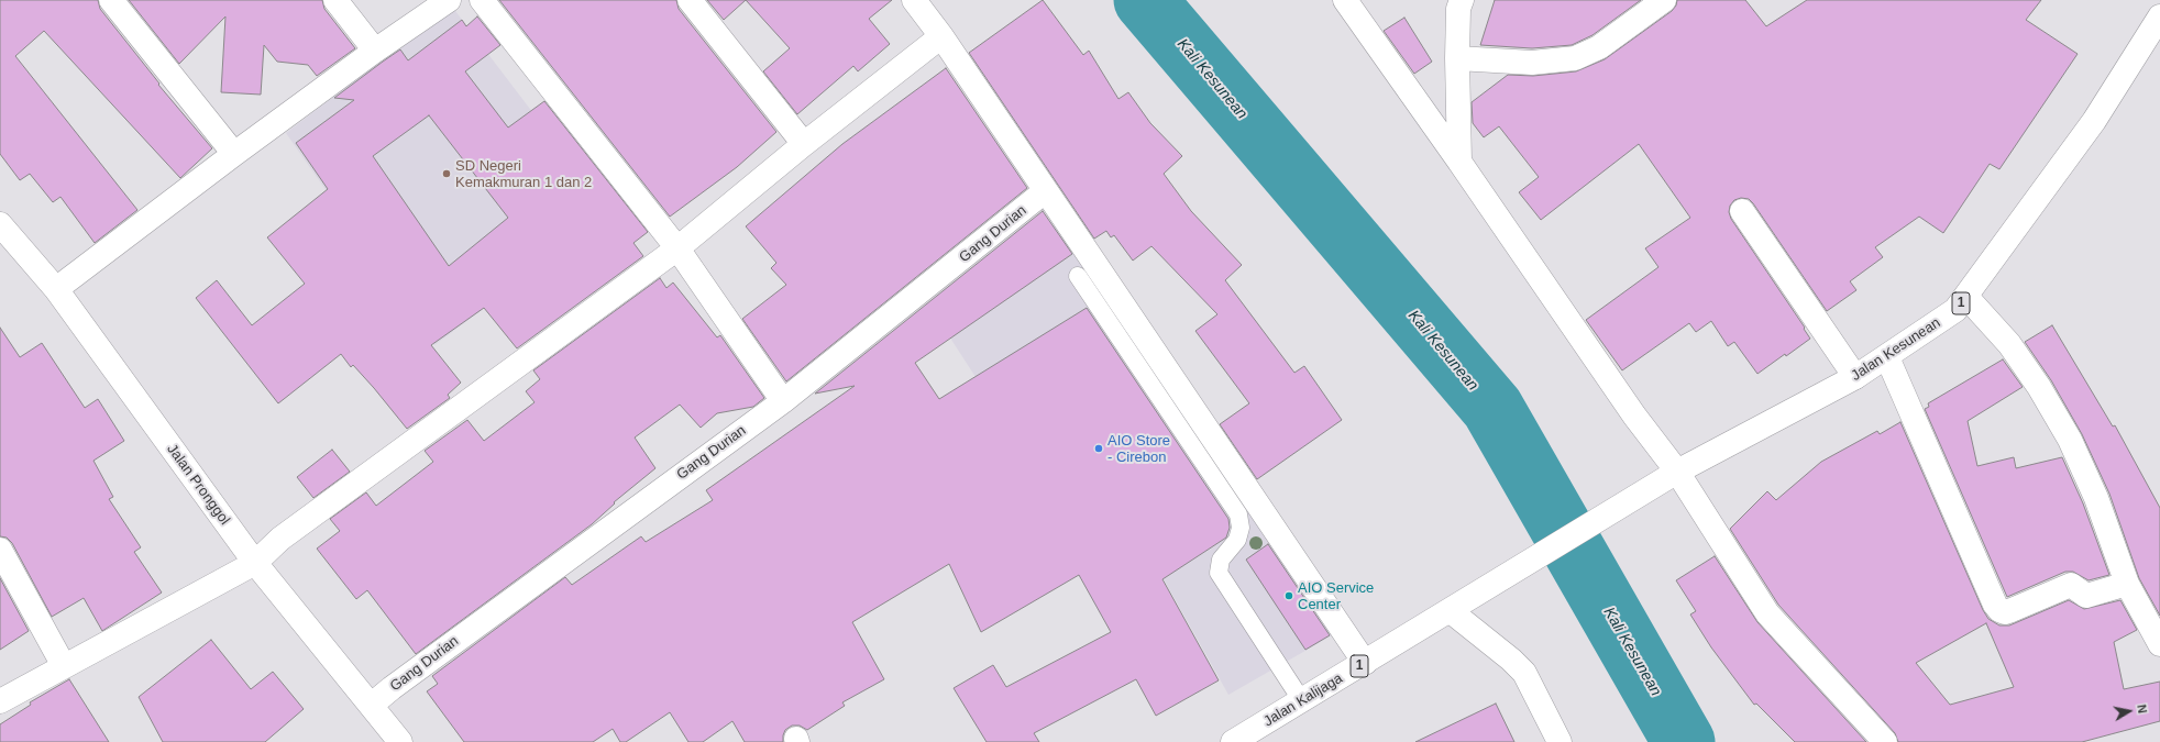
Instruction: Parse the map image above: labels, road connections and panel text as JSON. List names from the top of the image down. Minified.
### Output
{"streets":{"main road":["Gang Durian","1","Jalan Kesunean","Jalan Pronggol","Jalan Kalijaga"]},"crossings":[["Gang Durian","Jalan Pronggol"],["Jalan Kesunean","Jalan Kalijaga"]],"water":["Kali Kesunean"],"places":["SD Negeri Kemakmuran 1 dan 2","AIO Store - Cirebon","AIO Service Center"],"north":"right"}
